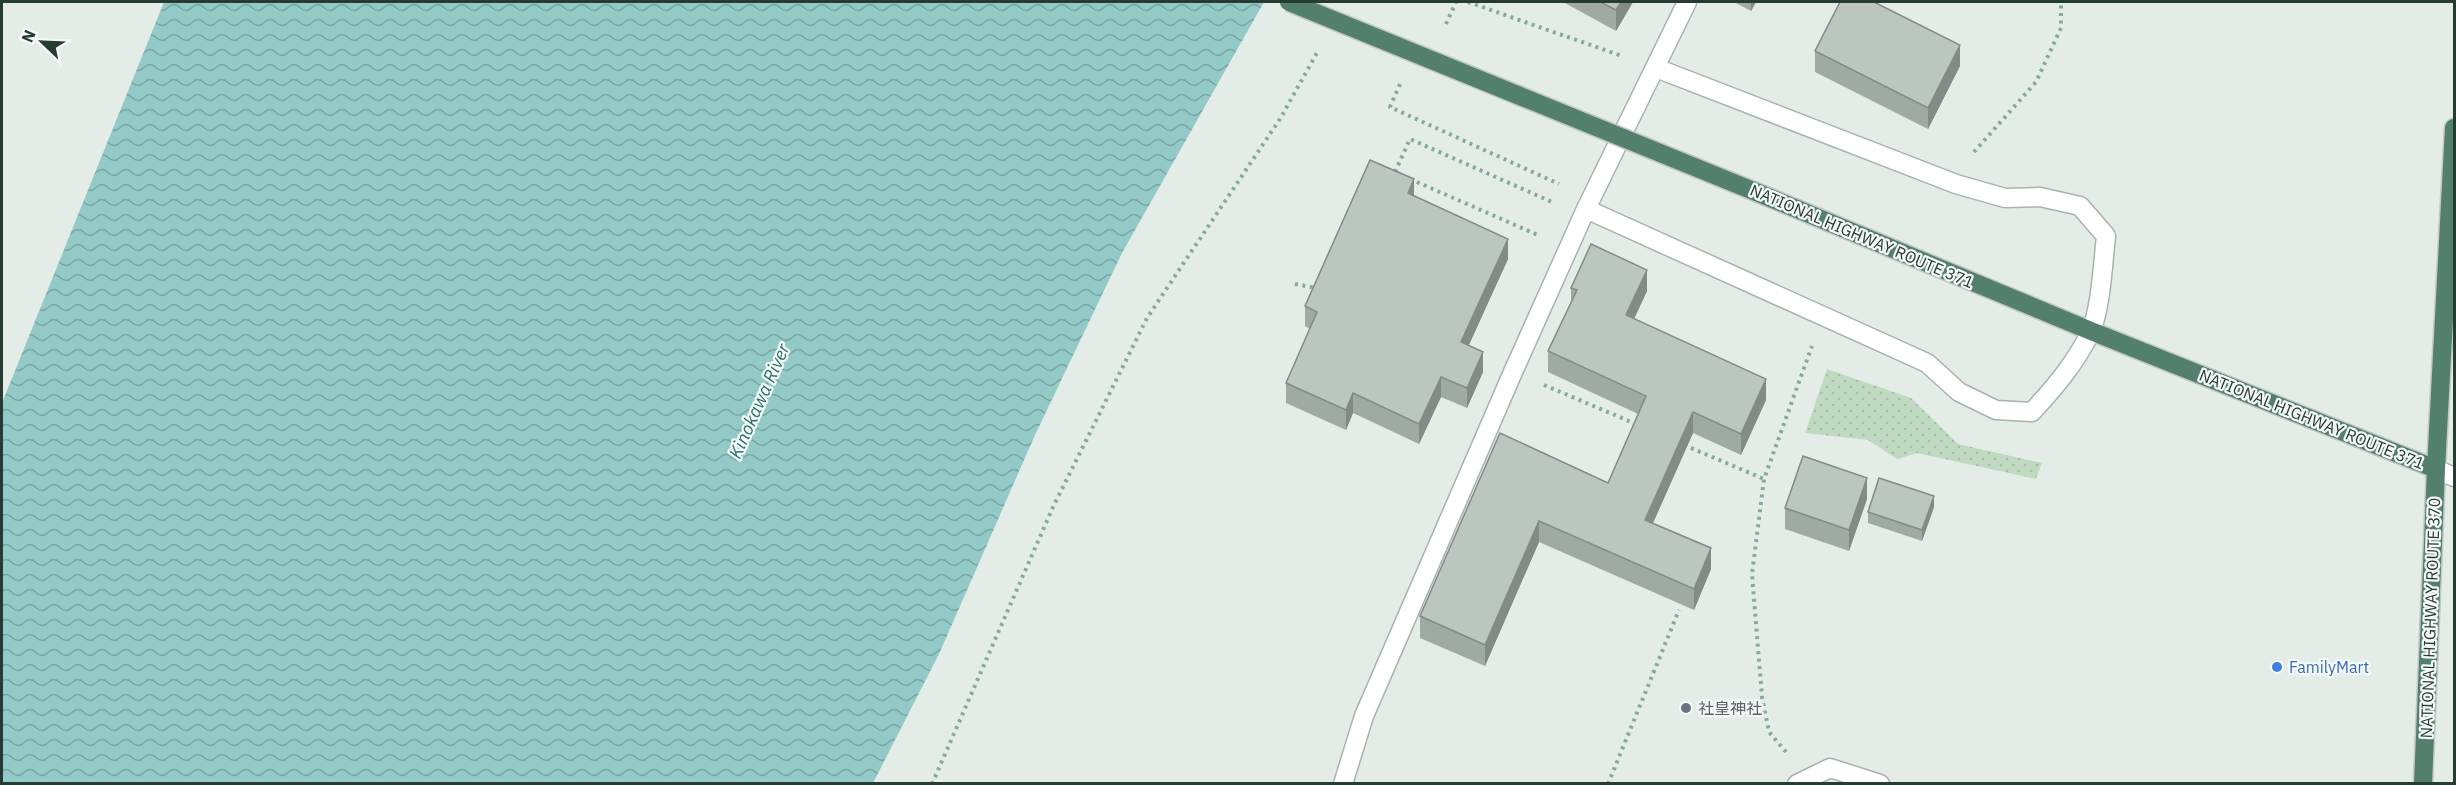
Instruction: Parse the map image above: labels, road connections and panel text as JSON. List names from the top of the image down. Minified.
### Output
{"streets":{"highway":["NATIONAL HIGHWAY ROUTE 371","NATIONAL HIGHWAY ROUTE 370"]},"crossings":[["NATIONAL HIGHWAY ROUTE 371","NATIONAL HIGHWAY ROUTE 370"]],"water":["Kinokawa River"],"places":["FamilyMart","社皇神社"],"north":"top left"}
